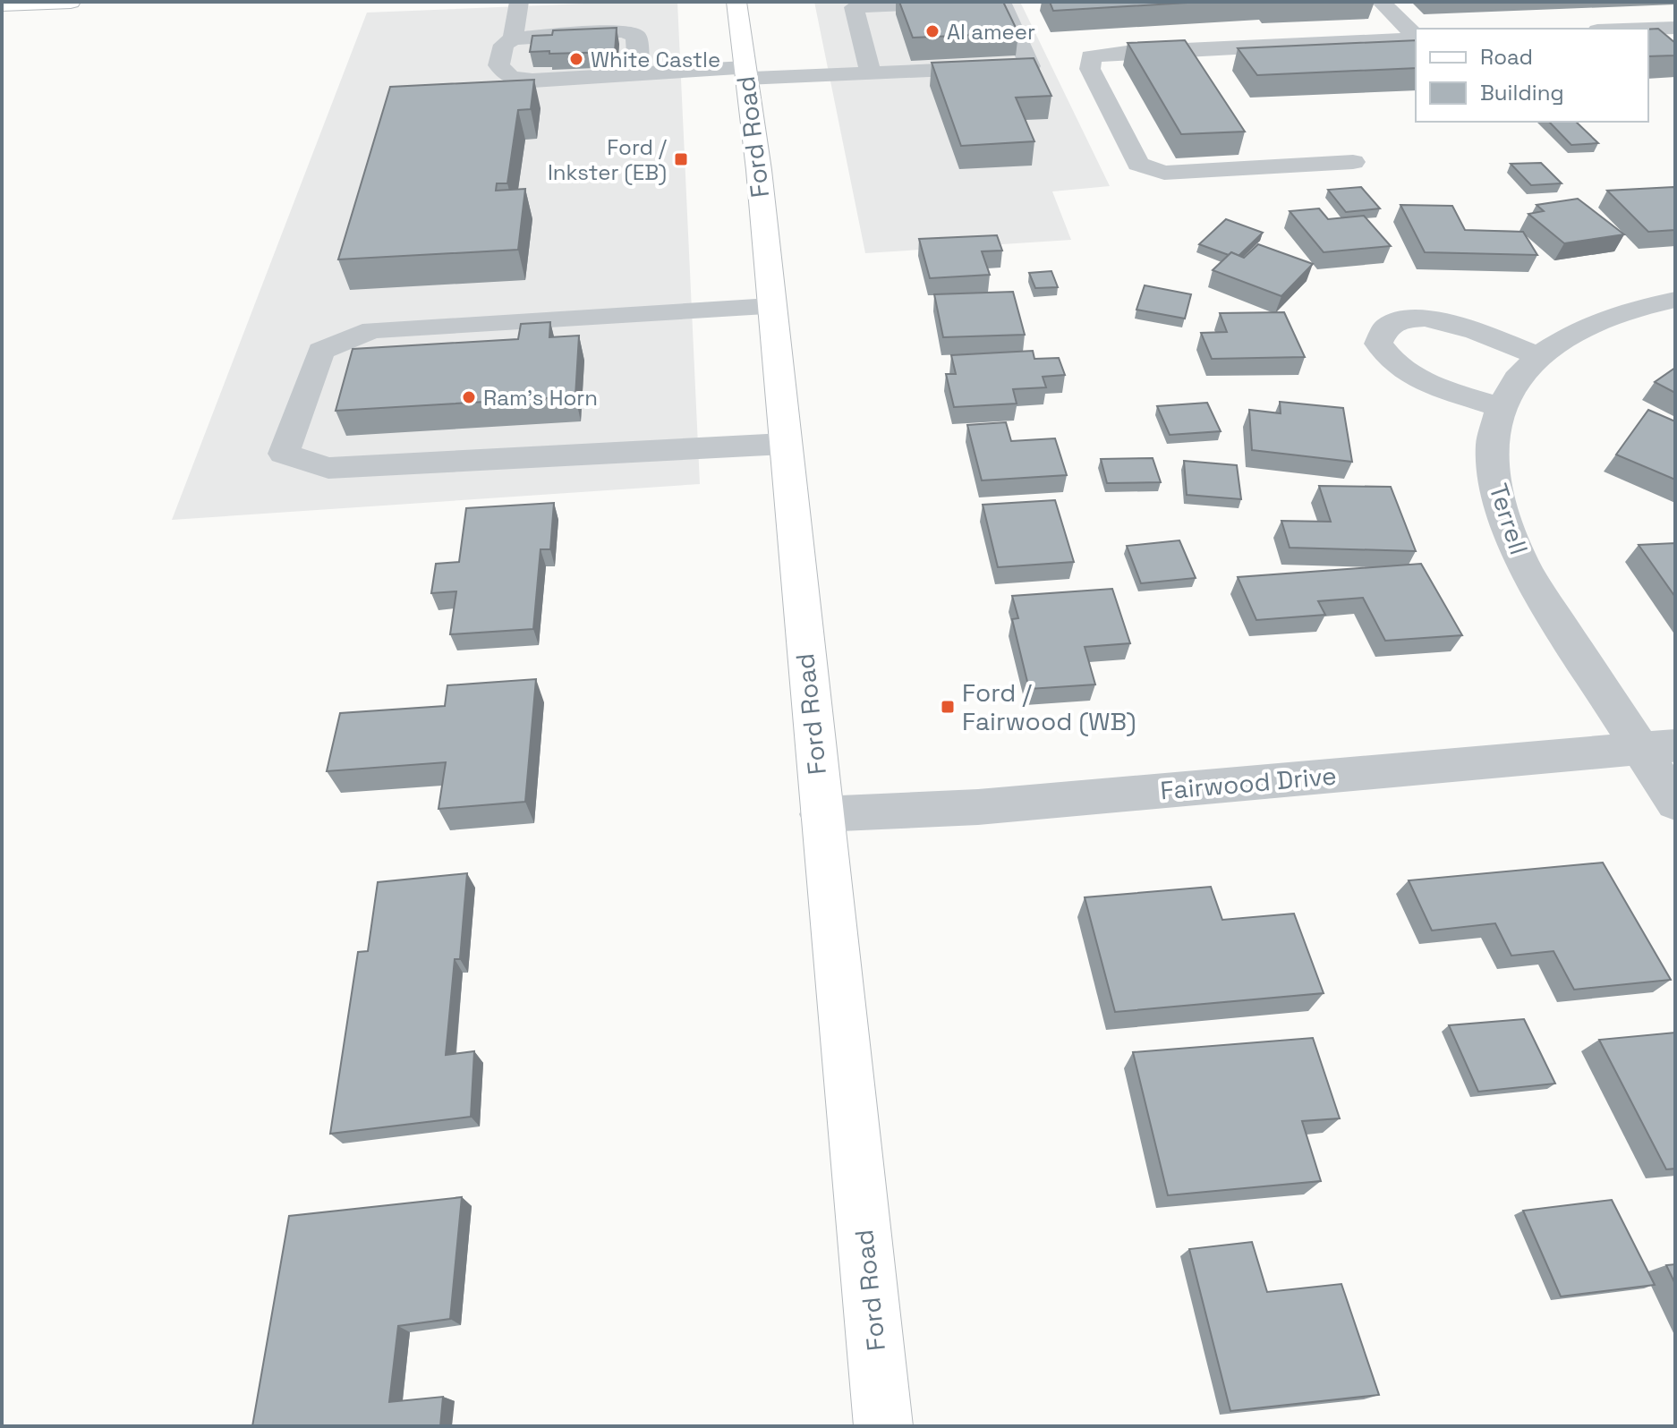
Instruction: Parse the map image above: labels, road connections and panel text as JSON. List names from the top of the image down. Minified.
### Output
{"streets":{"main road":["Ford Road"],"street":["Terrell","Fairwood Drive"]},"crossings":[["Ford Road","Fairwood Drive"],["Terrell","Fairwood Drive"]],"places":{"other":["Al ameer","White Castle","Ram's Horn"],"transit":["Ford / Inkster (EB)","Ford / Fairwood (WB)"]},"legend":["Road","Building"]}
